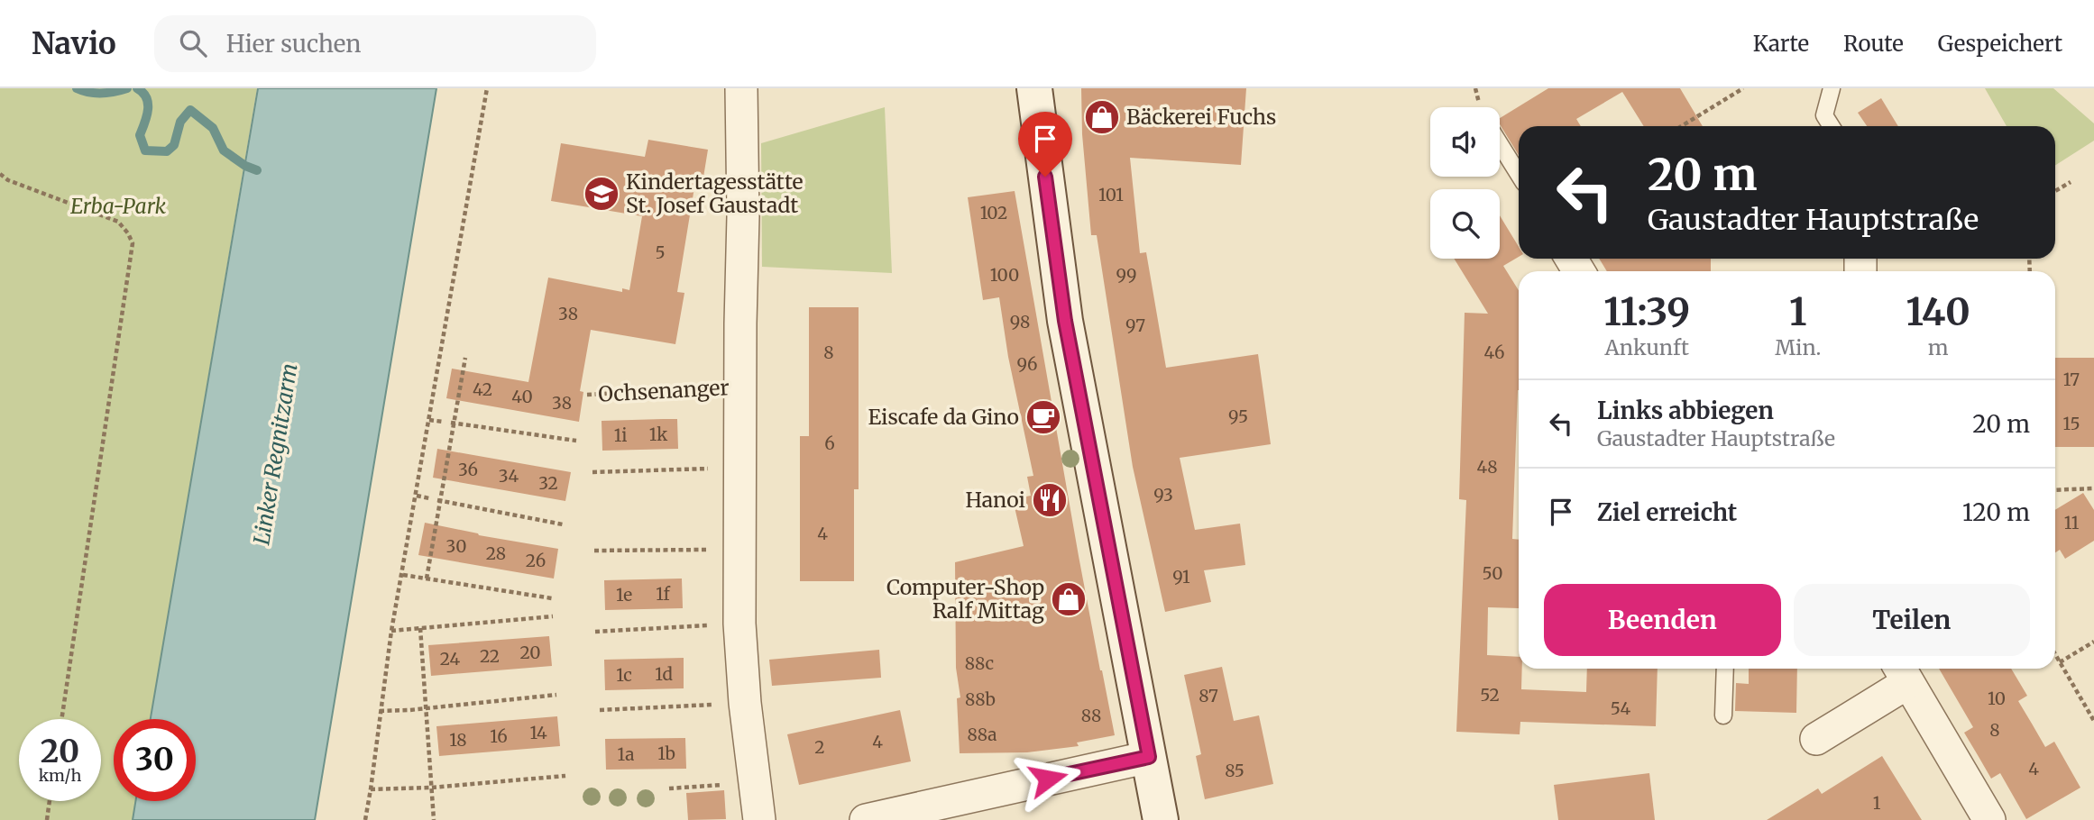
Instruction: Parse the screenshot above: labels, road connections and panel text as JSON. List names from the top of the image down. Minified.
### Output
{"streets":{"street":["Ochsenanger"]},"water":["Linker Regnitzarm"],"parks":["Erba-Park"],"places":{"shop":["Bäckerei Fuchs","Computer-Shop Ralf Mittag"],"school or university":["Kindertagesstätte St. Josef Gaustadt"],"cafe":["Eiscafe da Gino"],"restaurant":["Hanoi"]},"house_numbers":["101","102","5","100","99","38","98","97","8","46","96","17","42","40","38","95","15","1k","1i","6","48","36","34","32","93","11","4","30","28","26","50","91","1f","1e","20","22","24","88c","1d","1c","52","87","10","88b","54","88","8","14","88a","16","18","4","2","1b","1a","4","85","1"],"page":{"header":"Navio","search":"Hier suchen","nav":["Karte","Route","Gespeichert"],"turn":["20 m","Gaustadter Hauptstraße"],"eta":["11:39","Ankunft","1","Min.","140","m"],"list":[{"name":"Links abbiegen","note":"Gaustadter Hauptstraße","value":"20 m"},{"name":"Ziel erreicht","value":"120 m"}],"buttons":["Beenden","Teilen"],"speed":"20 km/h","limit":"30"}}
